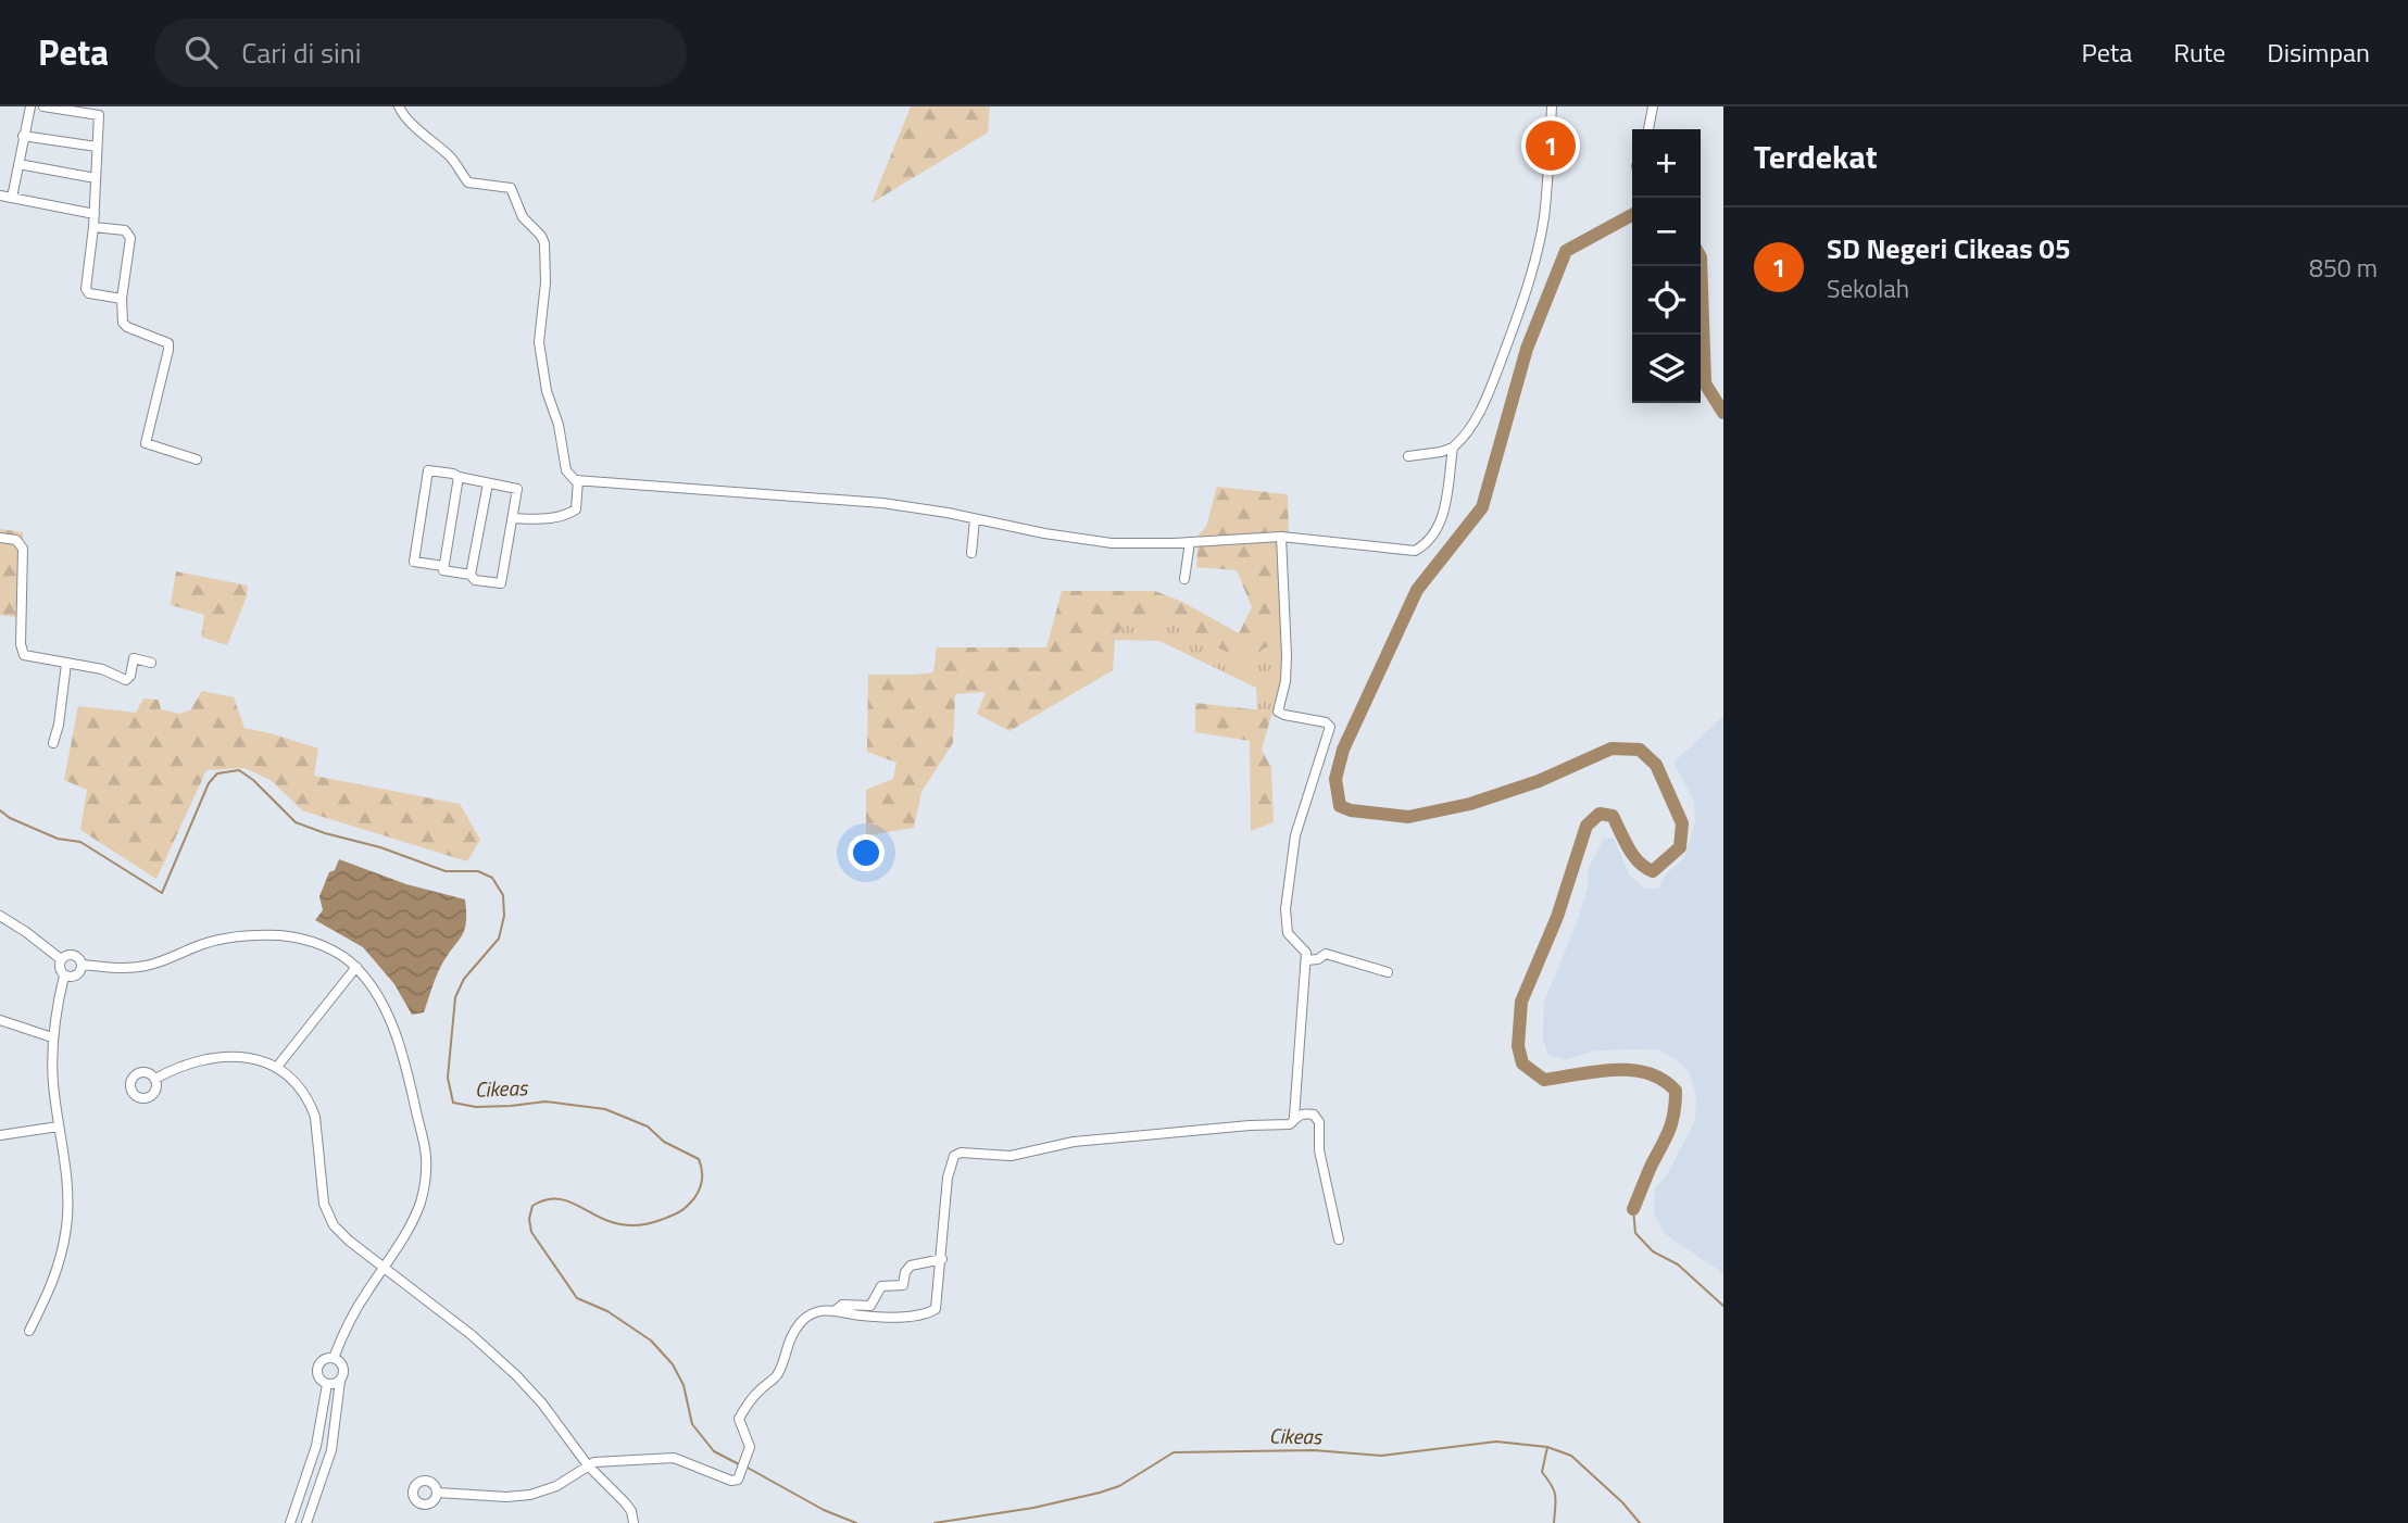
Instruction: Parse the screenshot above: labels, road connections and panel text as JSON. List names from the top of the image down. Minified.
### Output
{"water":["Cikeas"],"page":{"header":"Peta","search":"Cari di sini","nav":["Peta","Rute","Disimpan"],"heading":"Terdekat","pins":"1","map_buttons":["+","−"],"list":[{"mark":"1","name":"SD Negeri Cikeas 05","note":"Sekolah","value":"850 m"}]}}
